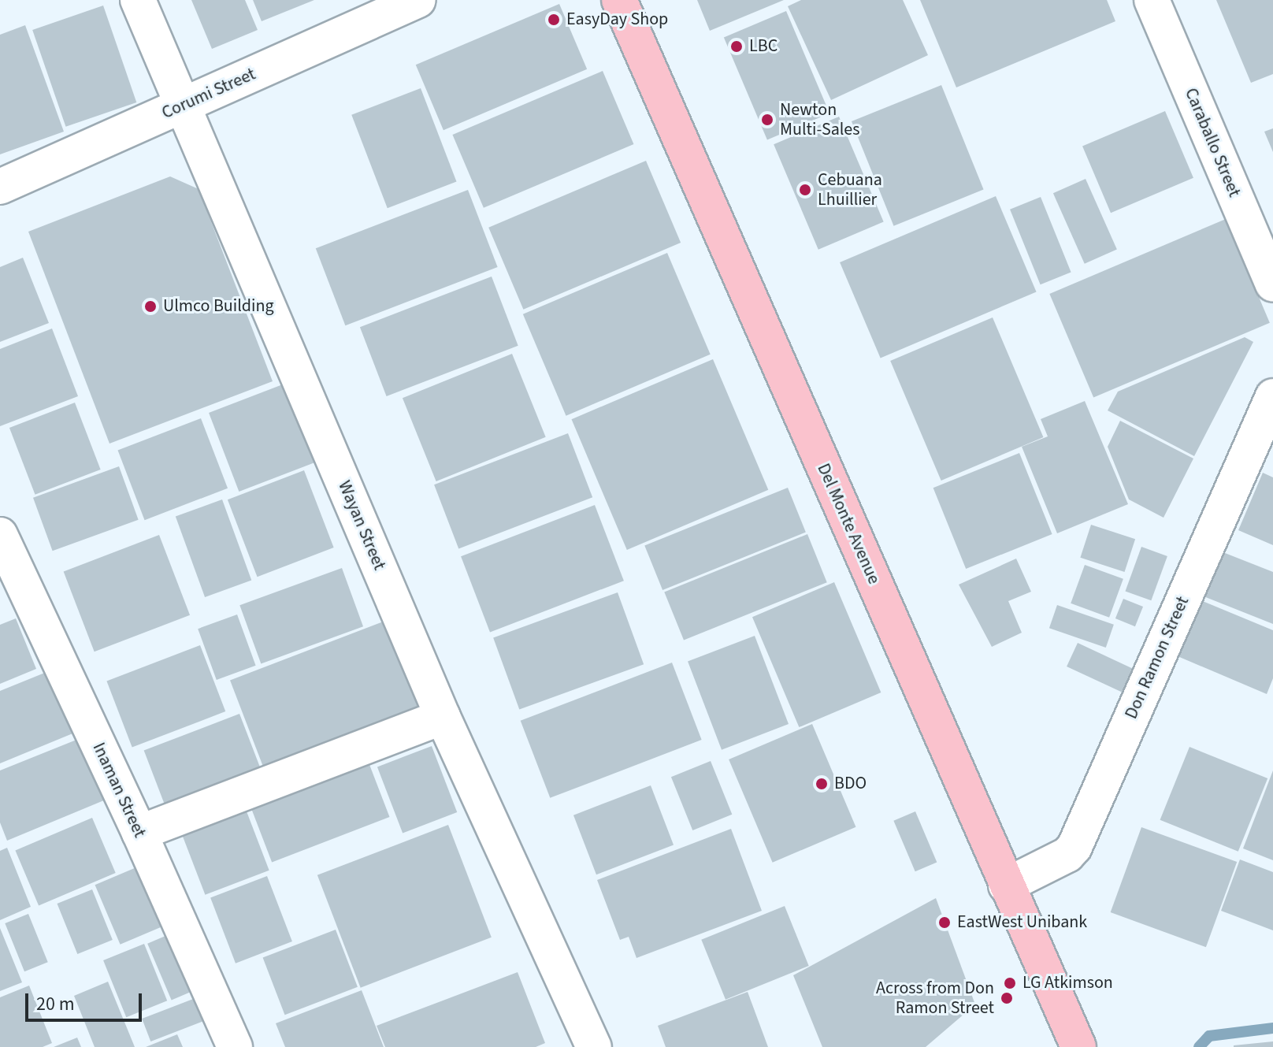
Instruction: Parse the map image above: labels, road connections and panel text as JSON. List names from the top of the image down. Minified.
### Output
{"streets":{"main road":["Del Monte Avenue"],"street":["Corumi Street","Caraballo Street","Wayan Street","Don Ramon Street","Inaman Street"]},"crossings":[["Corumi Street","Wayan Street"],["Del Monte Avenue","Don Ramon Street"]],"places":["EasyDay Shop","LBC","Newton Multi-Sales","Cebuana Lhuillier","Ulmco Building","BDO","EastWest Unibank","LG Atkimson","Across from Don Ramon Street"],"scale_bar":"20 m"}
